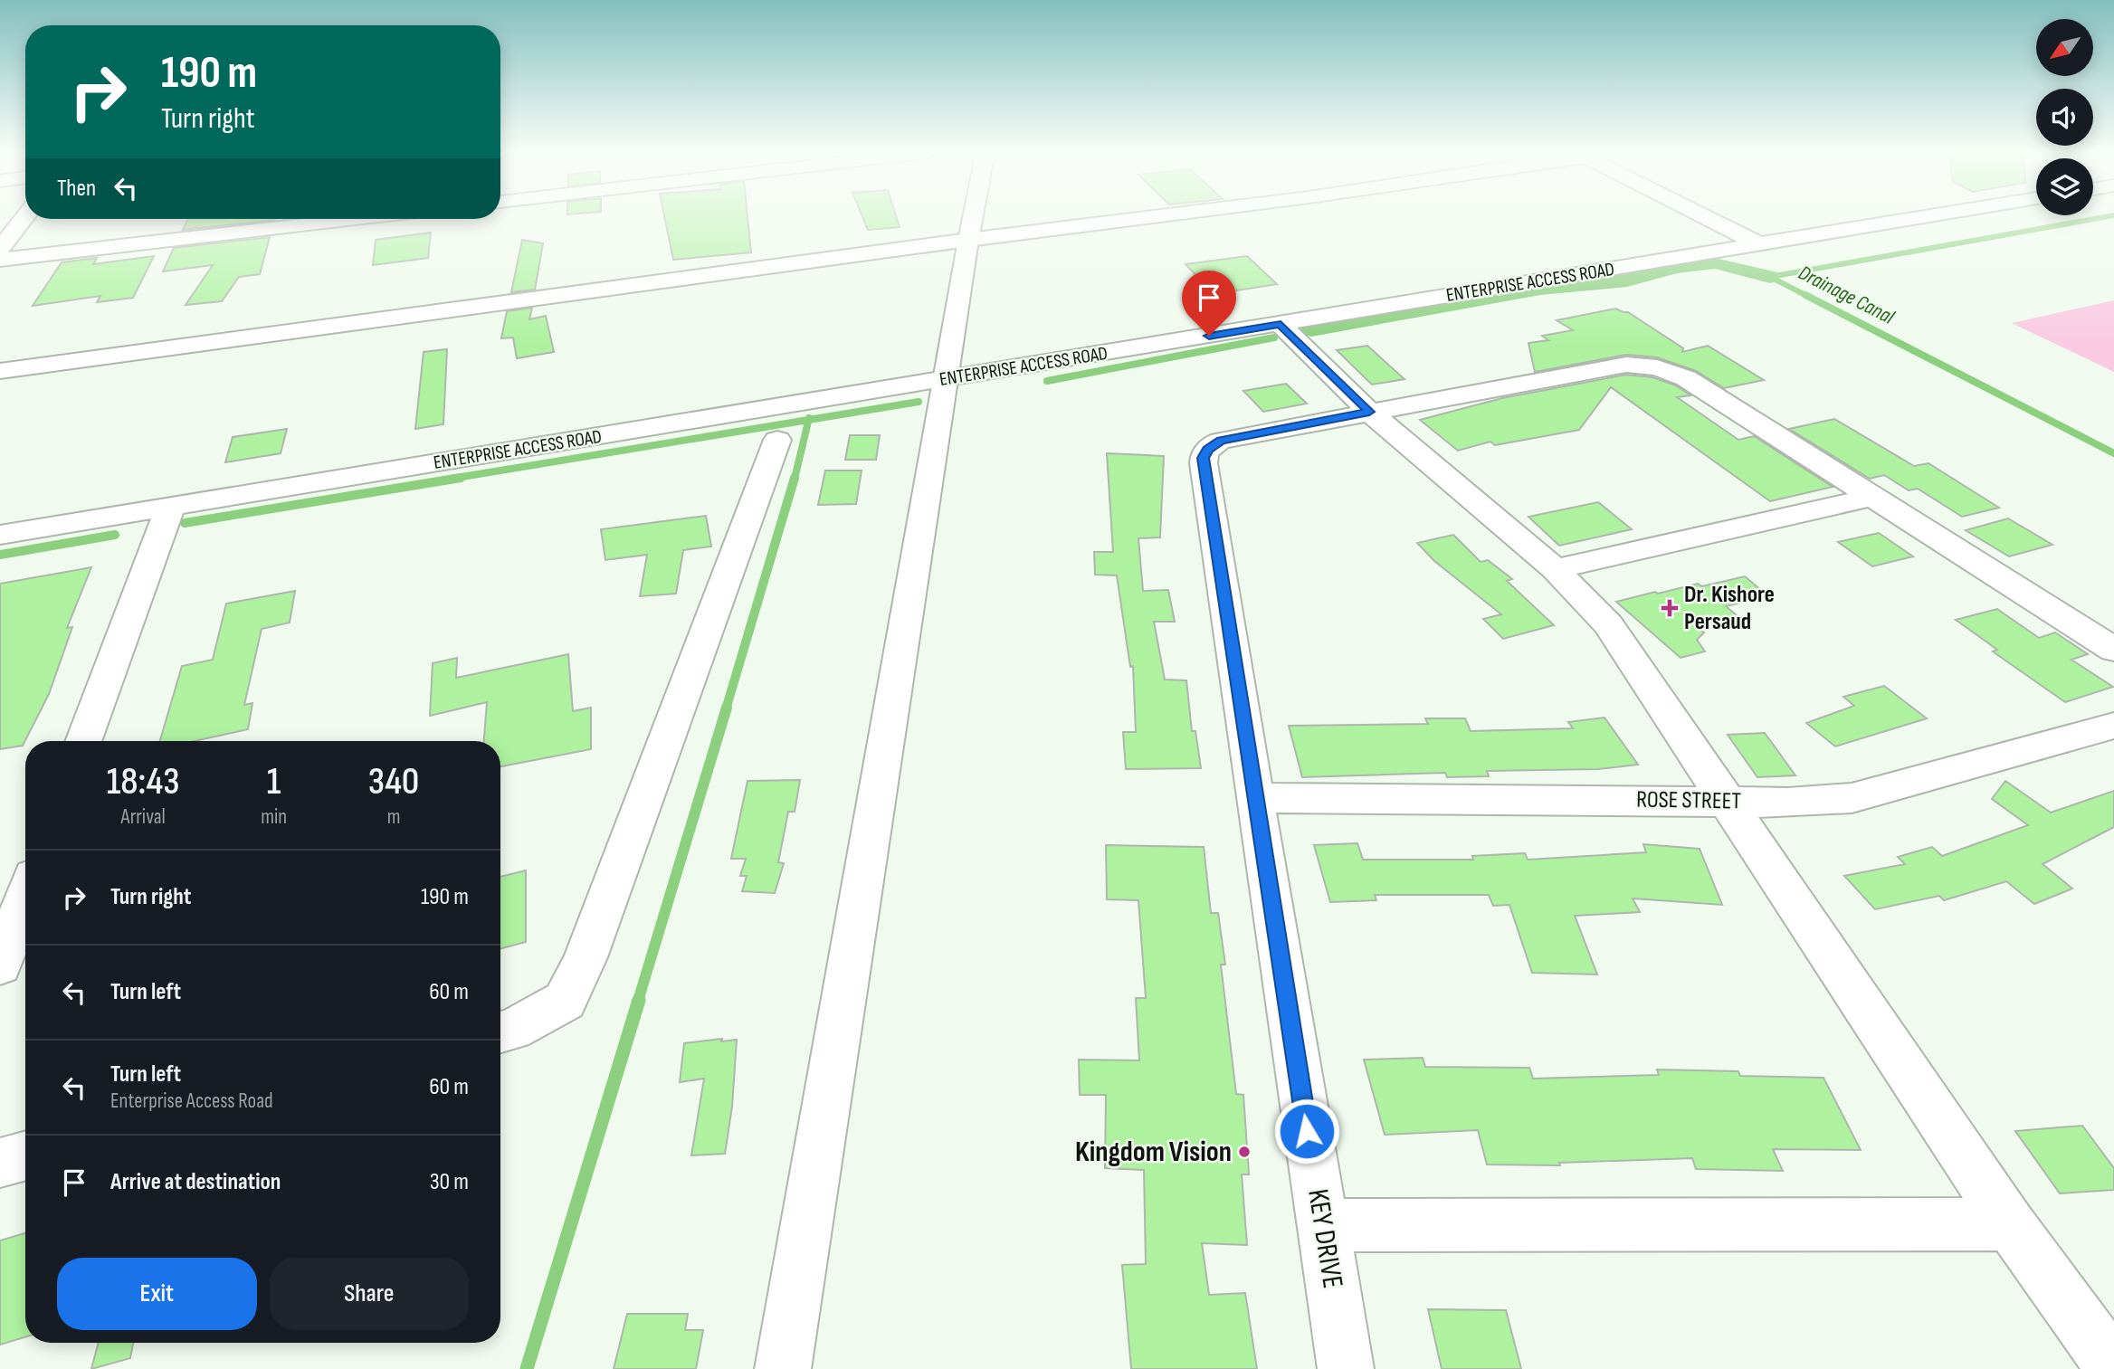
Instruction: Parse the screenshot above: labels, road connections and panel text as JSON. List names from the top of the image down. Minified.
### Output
{"streets":{"street":["ENTERPRISE ACCESS ROAD","ROSE STREET","KEY DRIVE"]},"crossings":[["ROSE STREET","KEY DRIVE"]],"water":["Drainage Canal"],"places":{"health":["Dr. Kishore Persaud"],"other":["Kingdom Vision"]},"north":"bottom left","page":{"turn":["190 m","Turn right"],"then":"Then","eta":["18:43","Arrival","1","min","340","m"],"list":[{"name":"Turn right","value":"190 m"},{"name":"Turn left","value":"60 m"},{"name":"Turn left","note":"Enterprise Access Road","value":"60 m"},{"name":"Arrive at destination","value":"30 m"}],"buttons":["Exit","Share"]}}
